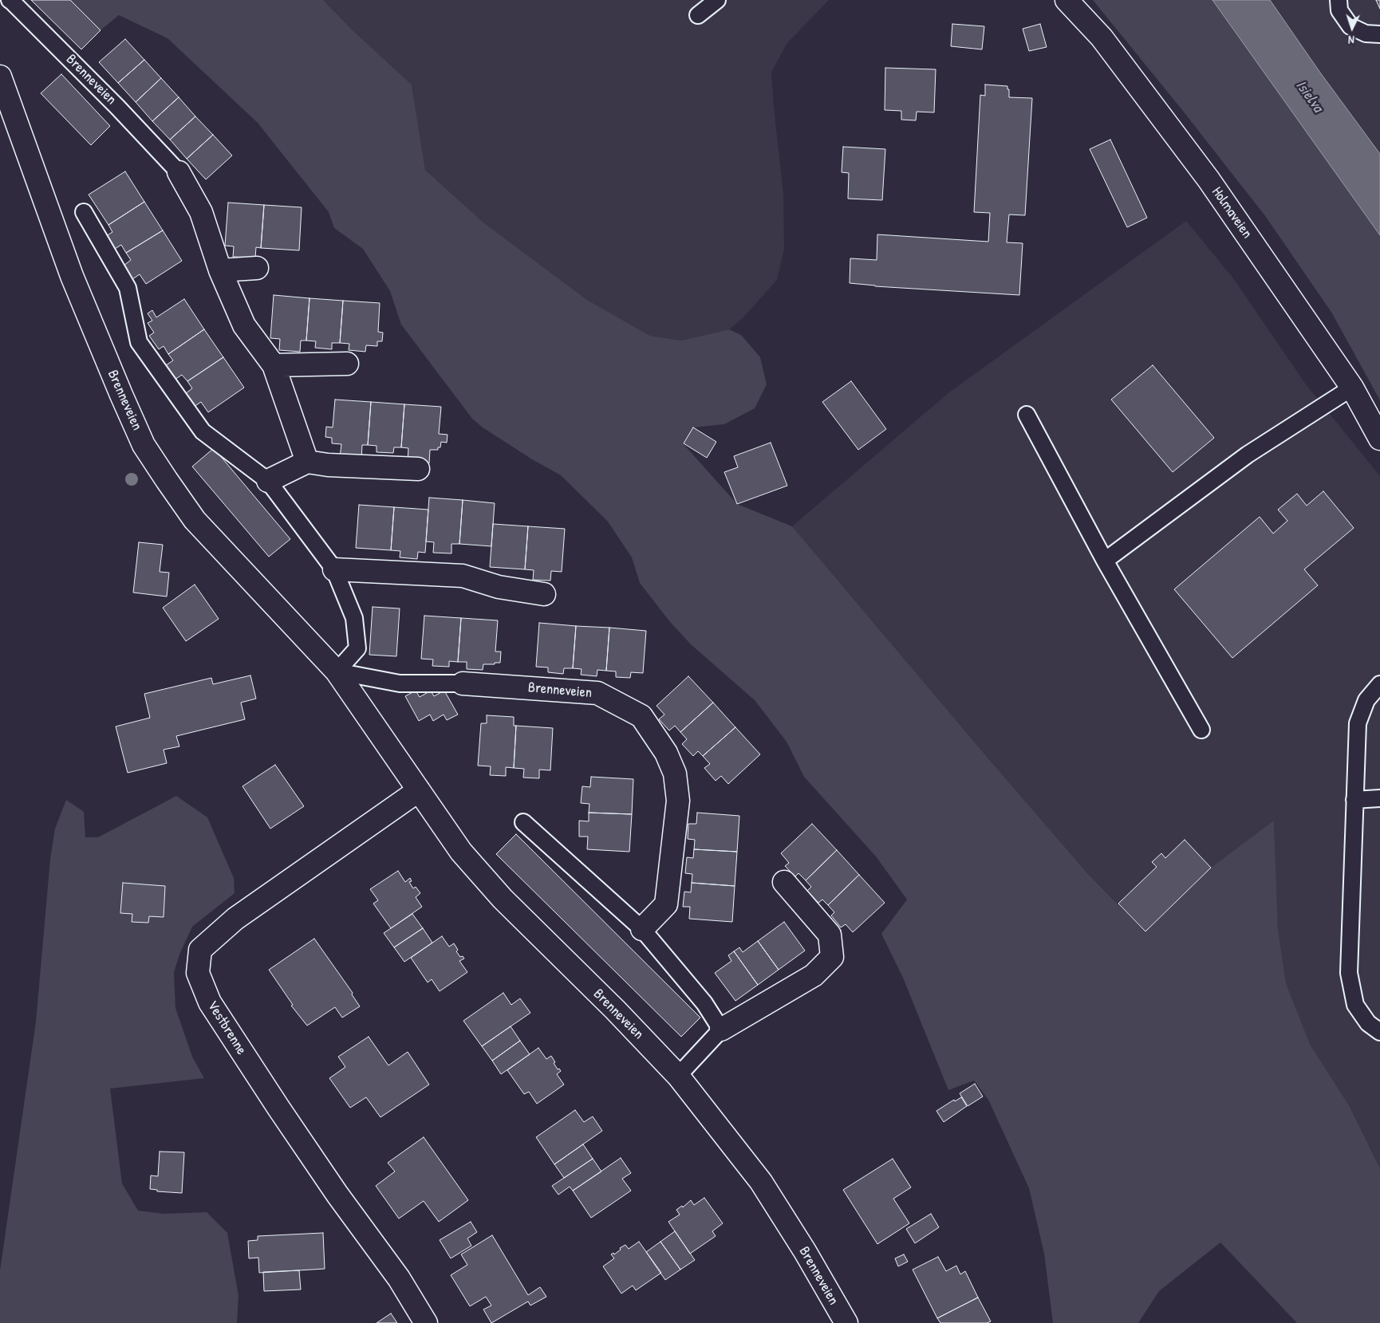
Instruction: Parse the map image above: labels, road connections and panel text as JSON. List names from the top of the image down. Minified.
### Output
{"streets":{"street":["Brenneveien","Holmaveien","Vestbrenne"]},"crossings":[["Brenneveien","Vestbrenne"]],"water":["Isielva"],"north":"bottom"}
